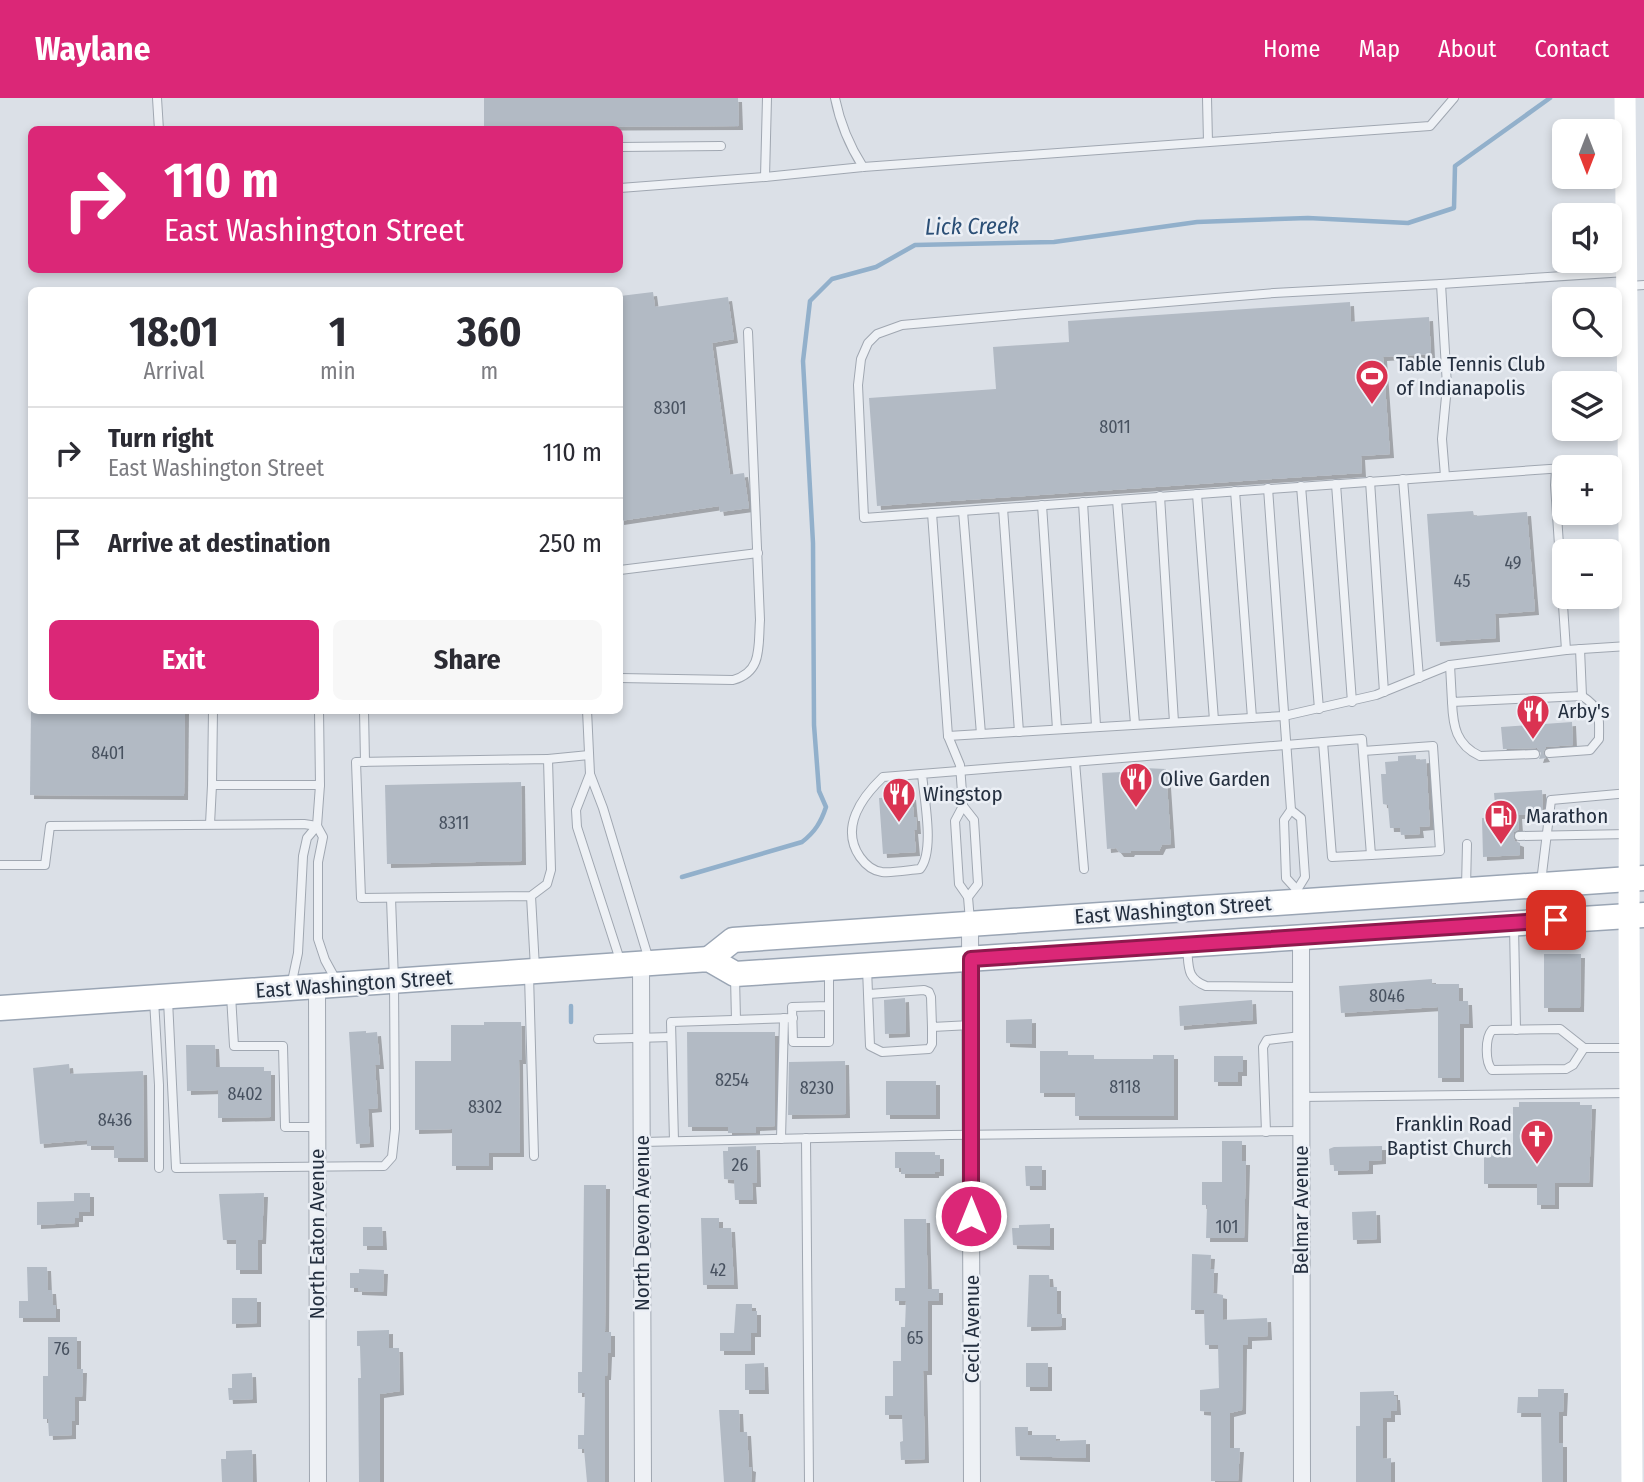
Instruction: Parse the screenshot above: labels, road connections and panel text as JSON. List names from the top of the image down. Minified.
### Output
{"streets":{"main road":["East Washington Street"],"street":["Belmar Avenue","North Devon Avenue","North Eaton Avenue","Cecil Avenue"]},"crossings":[["East Washington Street","Belmar Avenue"],["East Washington Street","North Devon Avenue"],["East Washington Street","North Eaton Avenue"],["East Washington Street","Cecil Avenue"]],"water":["Lick Creek"],"places":{"sports":["Table Tennis Club of Indianapolis"],"restaurant":["Arby's","Olive Garden","Wingstop"],"fuel station":["Marathon"],"church":["Franklin Road Baptist Church"]},"house_numbers":["8301","8011","49","45","8401","8311","8046","8254","8118","8230","8402","8302","8436","26","101","42","65","76"],"north":"bottom","page":{"header":"Waylane","nav":["Home","Map","About","Contact"],"map_buttons":["+","−"],"turn":["110 m","East Washington Street"],"eta":["18:01","Arrival","1","min","360","m"],"list":[{"name":"Turn right","note":"East Washington Street","value":"110 m"},{"name":"Arrive at destination","value":"250 m"}],"buttons":["Exit","Share"]}}
